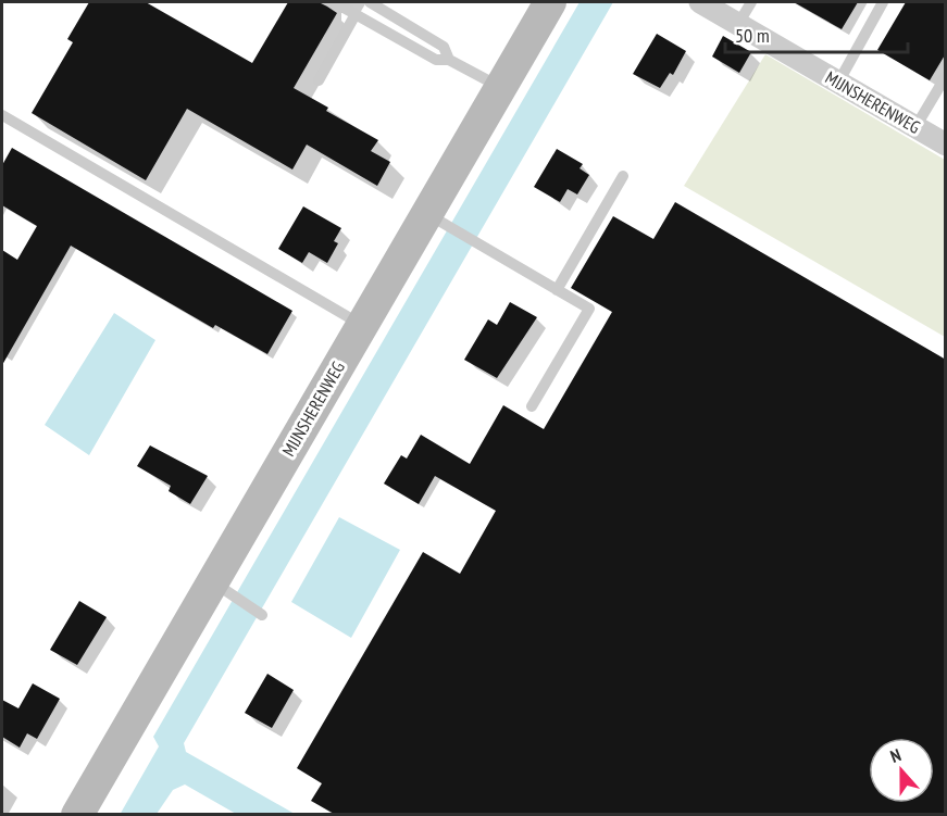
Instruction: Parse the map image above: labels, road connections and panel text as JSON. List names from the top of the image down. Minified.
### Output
{"streets":{"street":["MIJNSHERENWEG"]},"scale_bar":"50 m","north":"top"}
